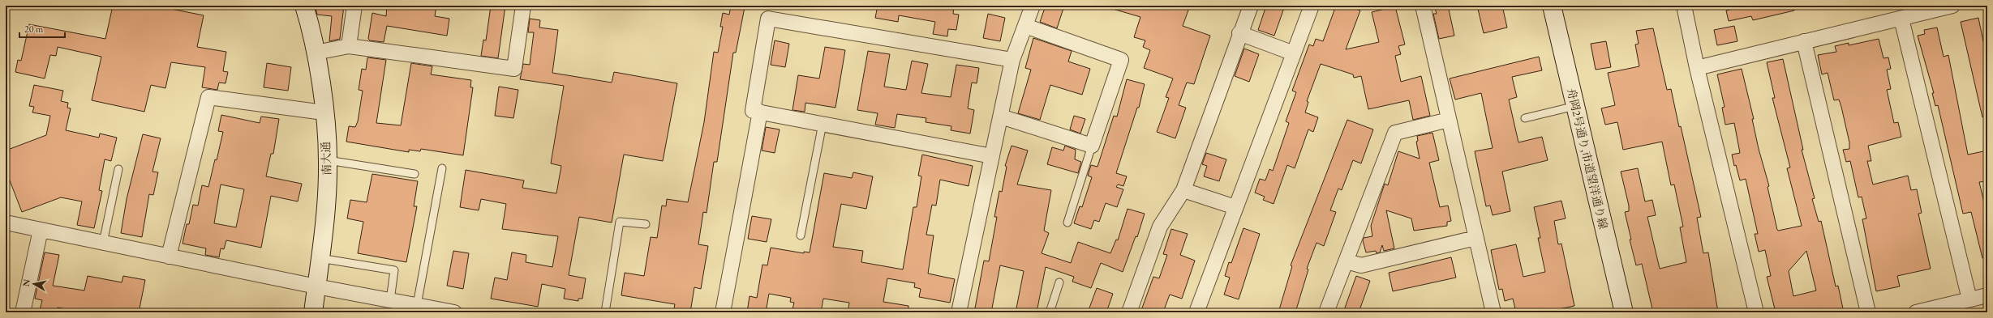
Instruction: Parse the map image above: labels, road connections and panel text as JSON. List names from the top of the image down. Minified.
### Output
{"streets":{"street":["南大通","舟岡2号通り,市道望洋通り線"]},"scale_bar":"20 m","north":"left"}
